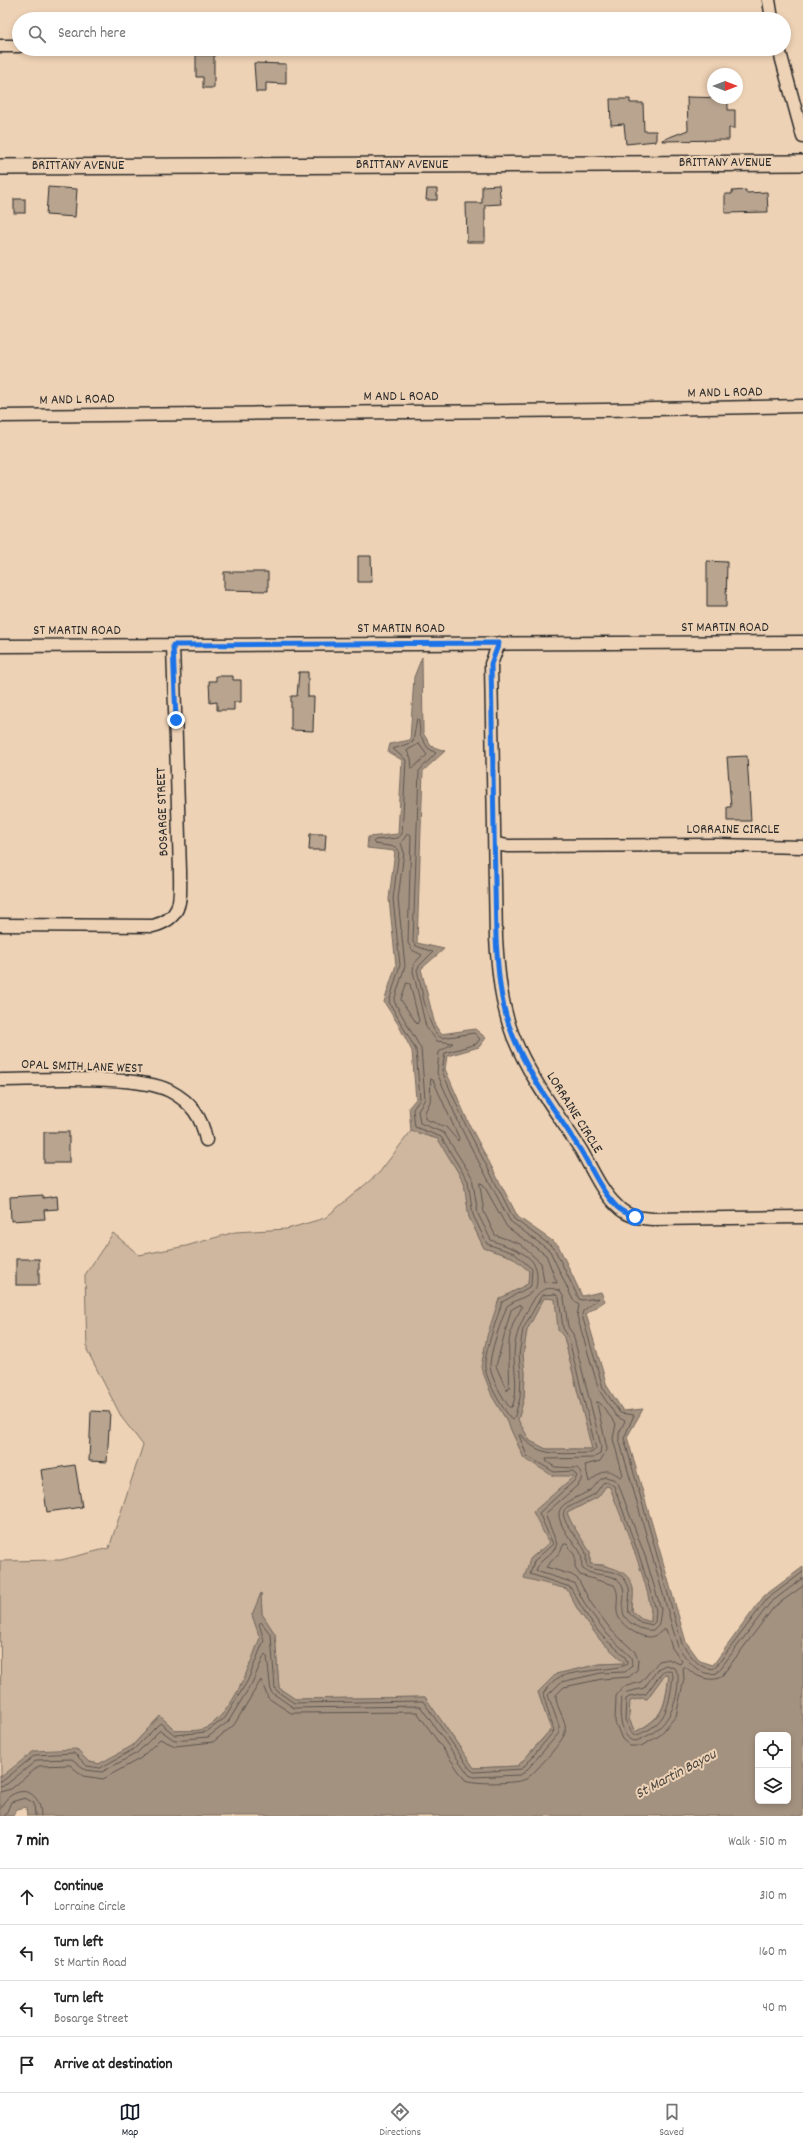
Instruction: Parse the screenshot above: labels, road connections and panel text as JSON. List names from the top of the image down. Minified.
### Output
{"streets":{"street":["BRITTANY AVENUE","M AND L ROAD","ST MARTIN ROAD","BOSARGE STREET","LORRAINE CIRCLE","OPAL SMITH LANE WEST"]},"crossings":[["ST MARTIN ROAD","BOSARGE STREET"],["ST MARTIN ROAD","LORRAINE CIRCLE"]],"water":["St Martin Bayou"],"north":"right","page":{"search":"Search here","heading":["7 min","Walk · 510 m"],"list":[["Continue","Lorraine Circle","310 m"],["Turn left","St Martin Road","160 m"],["Turn left","Bosarge Street","40 m"],"Arrive at destination"],"nav":["Map","Directions","Saved"]}}
